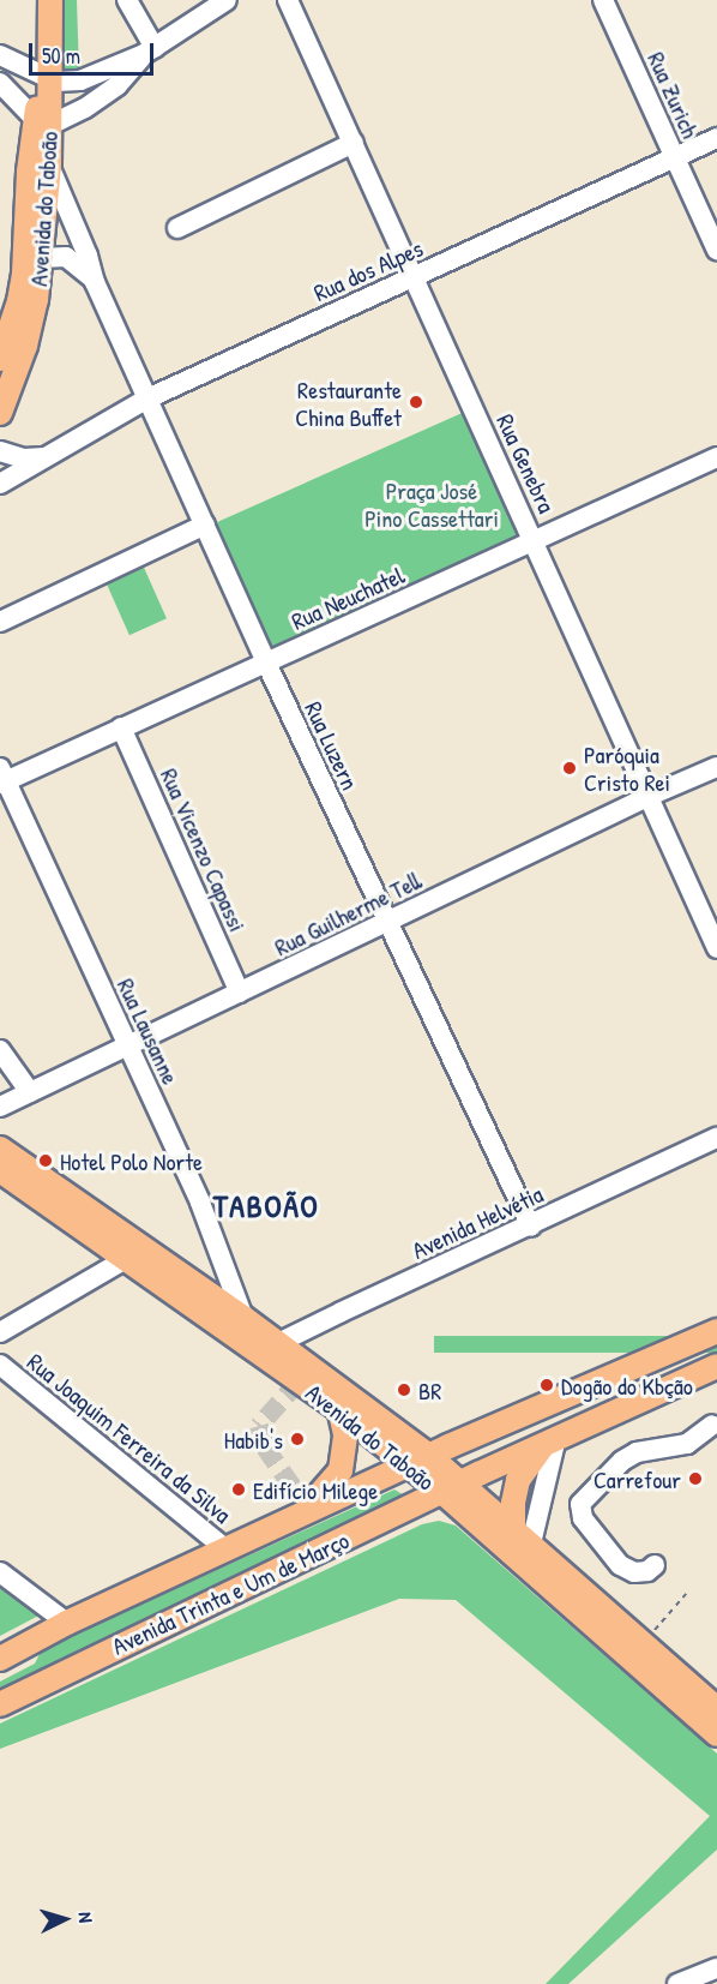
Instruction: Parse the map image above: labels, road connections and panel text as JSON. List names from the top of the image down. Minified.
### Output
{"streets":{"main road":["Avenida do Taboão","Avenida Trinta e Um de Março"],"street":["Rua Zurich","Rua dos Alpes","Rua Genebra","Rua Neuchatel","Rua Luzern","Rua Vicenzo Capassi","Rua Guilherme Tell","Rua Lausanne","Avenida Helvétia","Rua Joaquim Ferreira da Silva"]},"crossings":[["Rua Zurich","Rua dos Alpes"],["Avenida do Taboão","Rua Luzern"],["Avenida do Taboão","Rua Lausanne"],["Avenida do Taboão","Avenida Helvétia"],["Avenida do Taboão","Avenida Trinta e Um de Março"],["Rua dos Alpes","Rua Genebra"],["Rua dos Alpes","Rua Luzern"],["Rua Genebra","Rua Neuchatel"],["Rua Genebra","Rua Guilherme Tell"],["Rua Neuchatel","Rua Luzern"],["Rua Neuchatel","Rua Vicenzo Capassi"],["Rua Neuchatel","Rua Lausanne"],["Rua Luzern","Rua Guilherme Tell"],["Rua Luzern","Avenida Helvétia"],["Rua Vicenzo Capassi","Rua Guilherme Tell"],["Rua Guilherme Tell","Rua Lausanne"],["Rua Joaquim Ferreira da Silva","Avenida Trinta e Um de Março"]],"districts":["TABOÃO"],"parks":["Praça José Pino Cassettari"],"places":["Restaurante China Buffet","Paróquia Cristo Rei","Hotel Polo Norte","Dogão do Kbção","BR","Habib's","Carrefour","Edifício Milege"],"scale_bar":"50 m","north":"right"}
